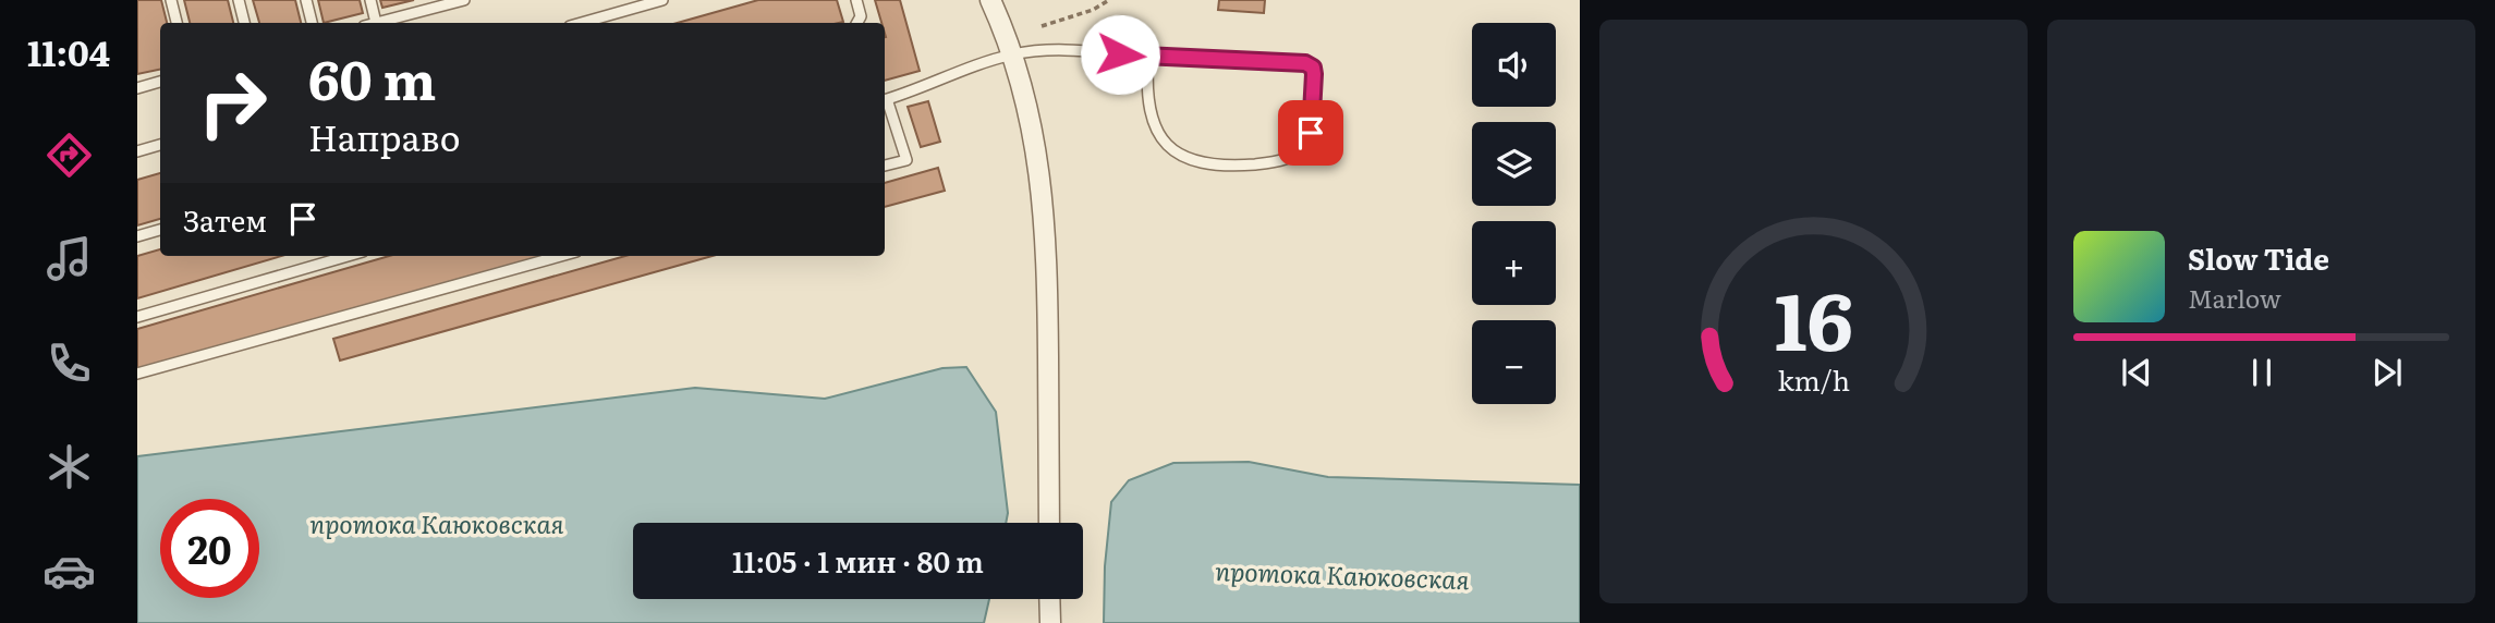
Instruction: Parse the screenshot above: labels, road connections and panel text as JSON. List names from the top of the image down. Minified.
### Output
{"water":["протока Каюковская"],"page":{"tabs":"11:04","map_buttons":["+","−"],"turn":["60 m","Направо"],"then":"Затем","song":["Slow Tide","Marlow"],"limit":"20","trip":"11:05 · 1 мин · 80 m","gauge":["16","km/h"]}}
